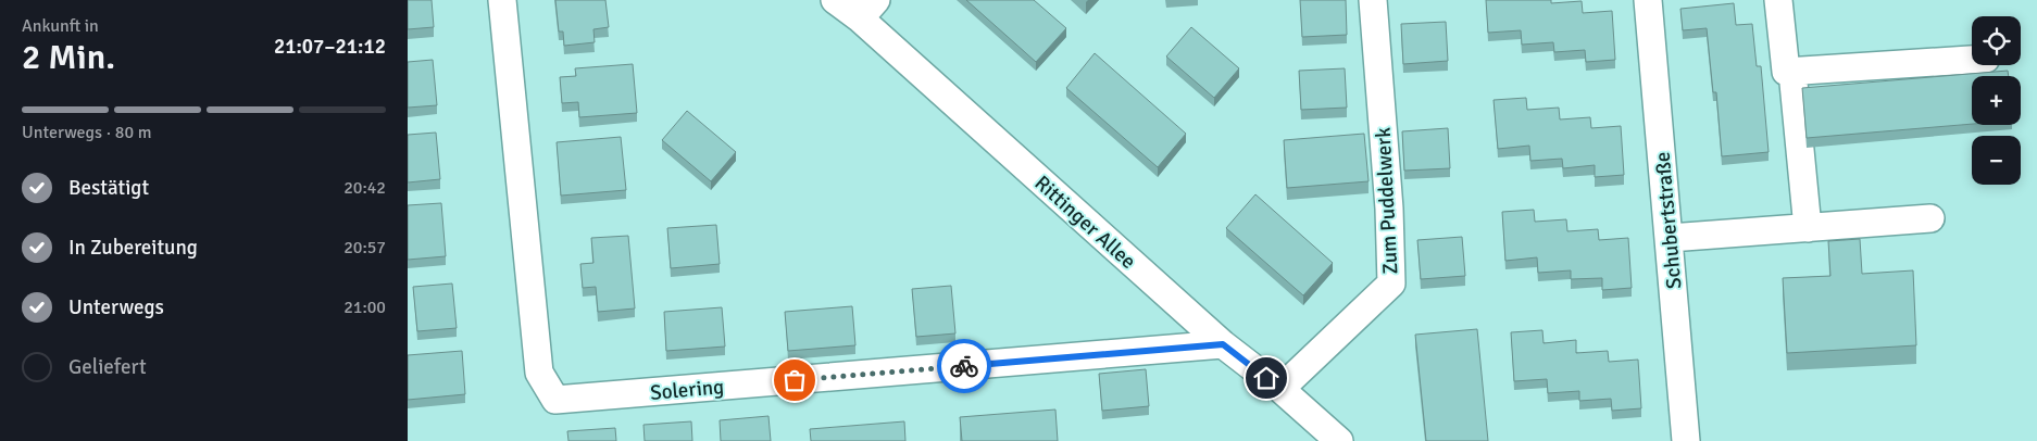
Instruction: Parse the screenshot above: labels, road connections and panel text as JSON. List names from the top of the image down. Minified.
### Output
{"streets":{"street":["Zum Puddelwerk","Schubertstraße","Rittinger Allee","Solering"]},"crossings":[["Zum Puddelwerk","Rittinger Allee"],["Rittinger Allee","Solering"]],"page":{"heading":["2 Min.","Ankunft in","21:07–21:12"],"map_buttons":["+","−"],"bar":"Unterwegs · 80 m","list":[["Bestätigt","20:42"],["In Zubereitung","20:57"],["Unterwegs","21:00"],"Geliefert"]}}
